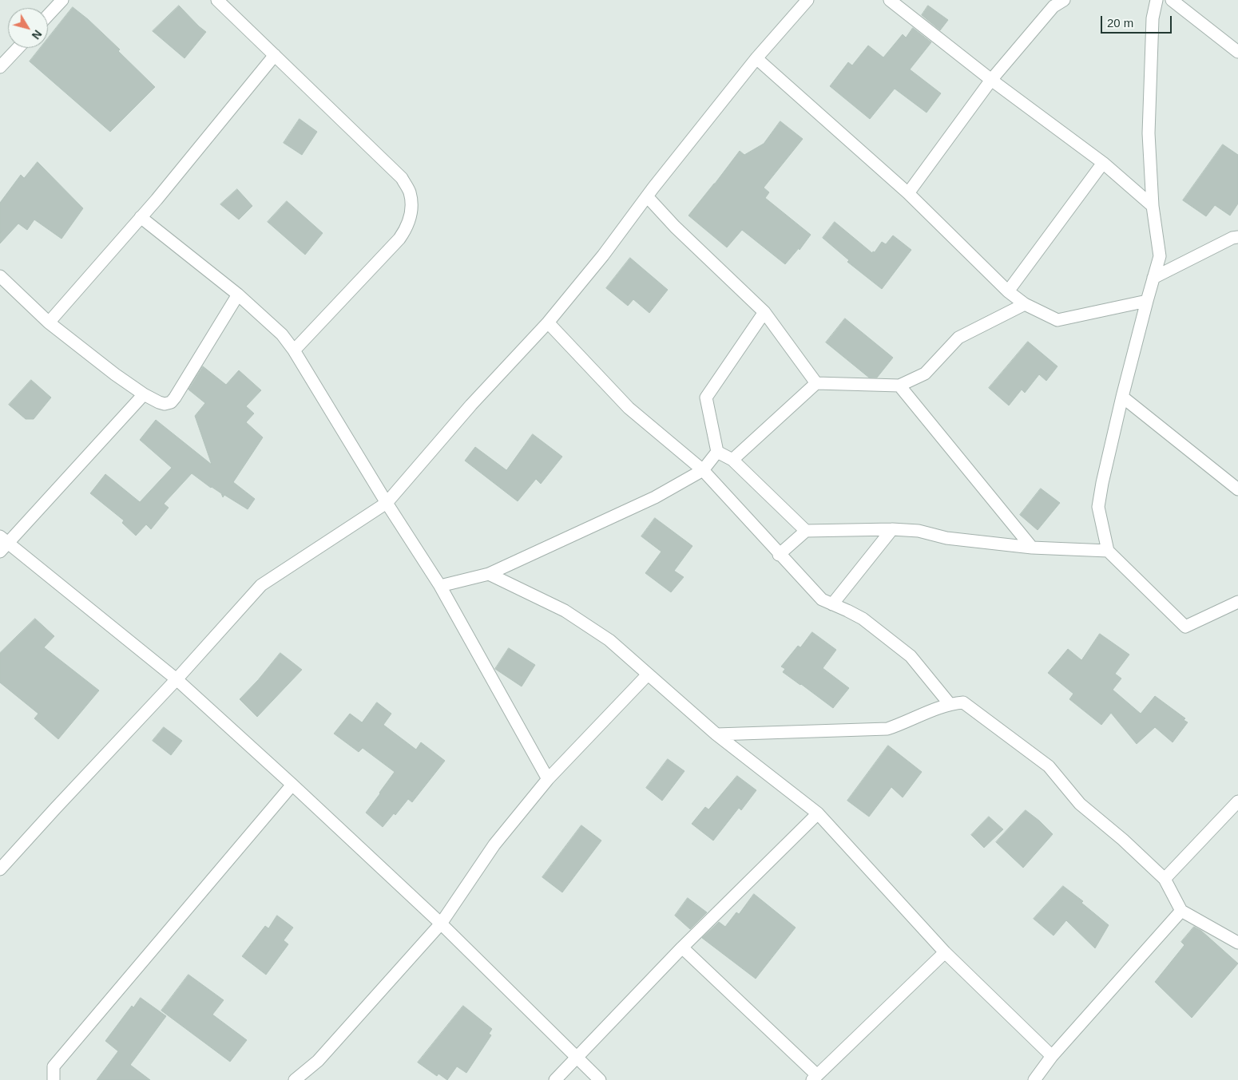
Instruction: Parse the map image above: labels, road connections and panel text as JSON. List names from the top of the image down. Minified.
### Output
{"scale_bar":"20 m","north":"bottom right"}
